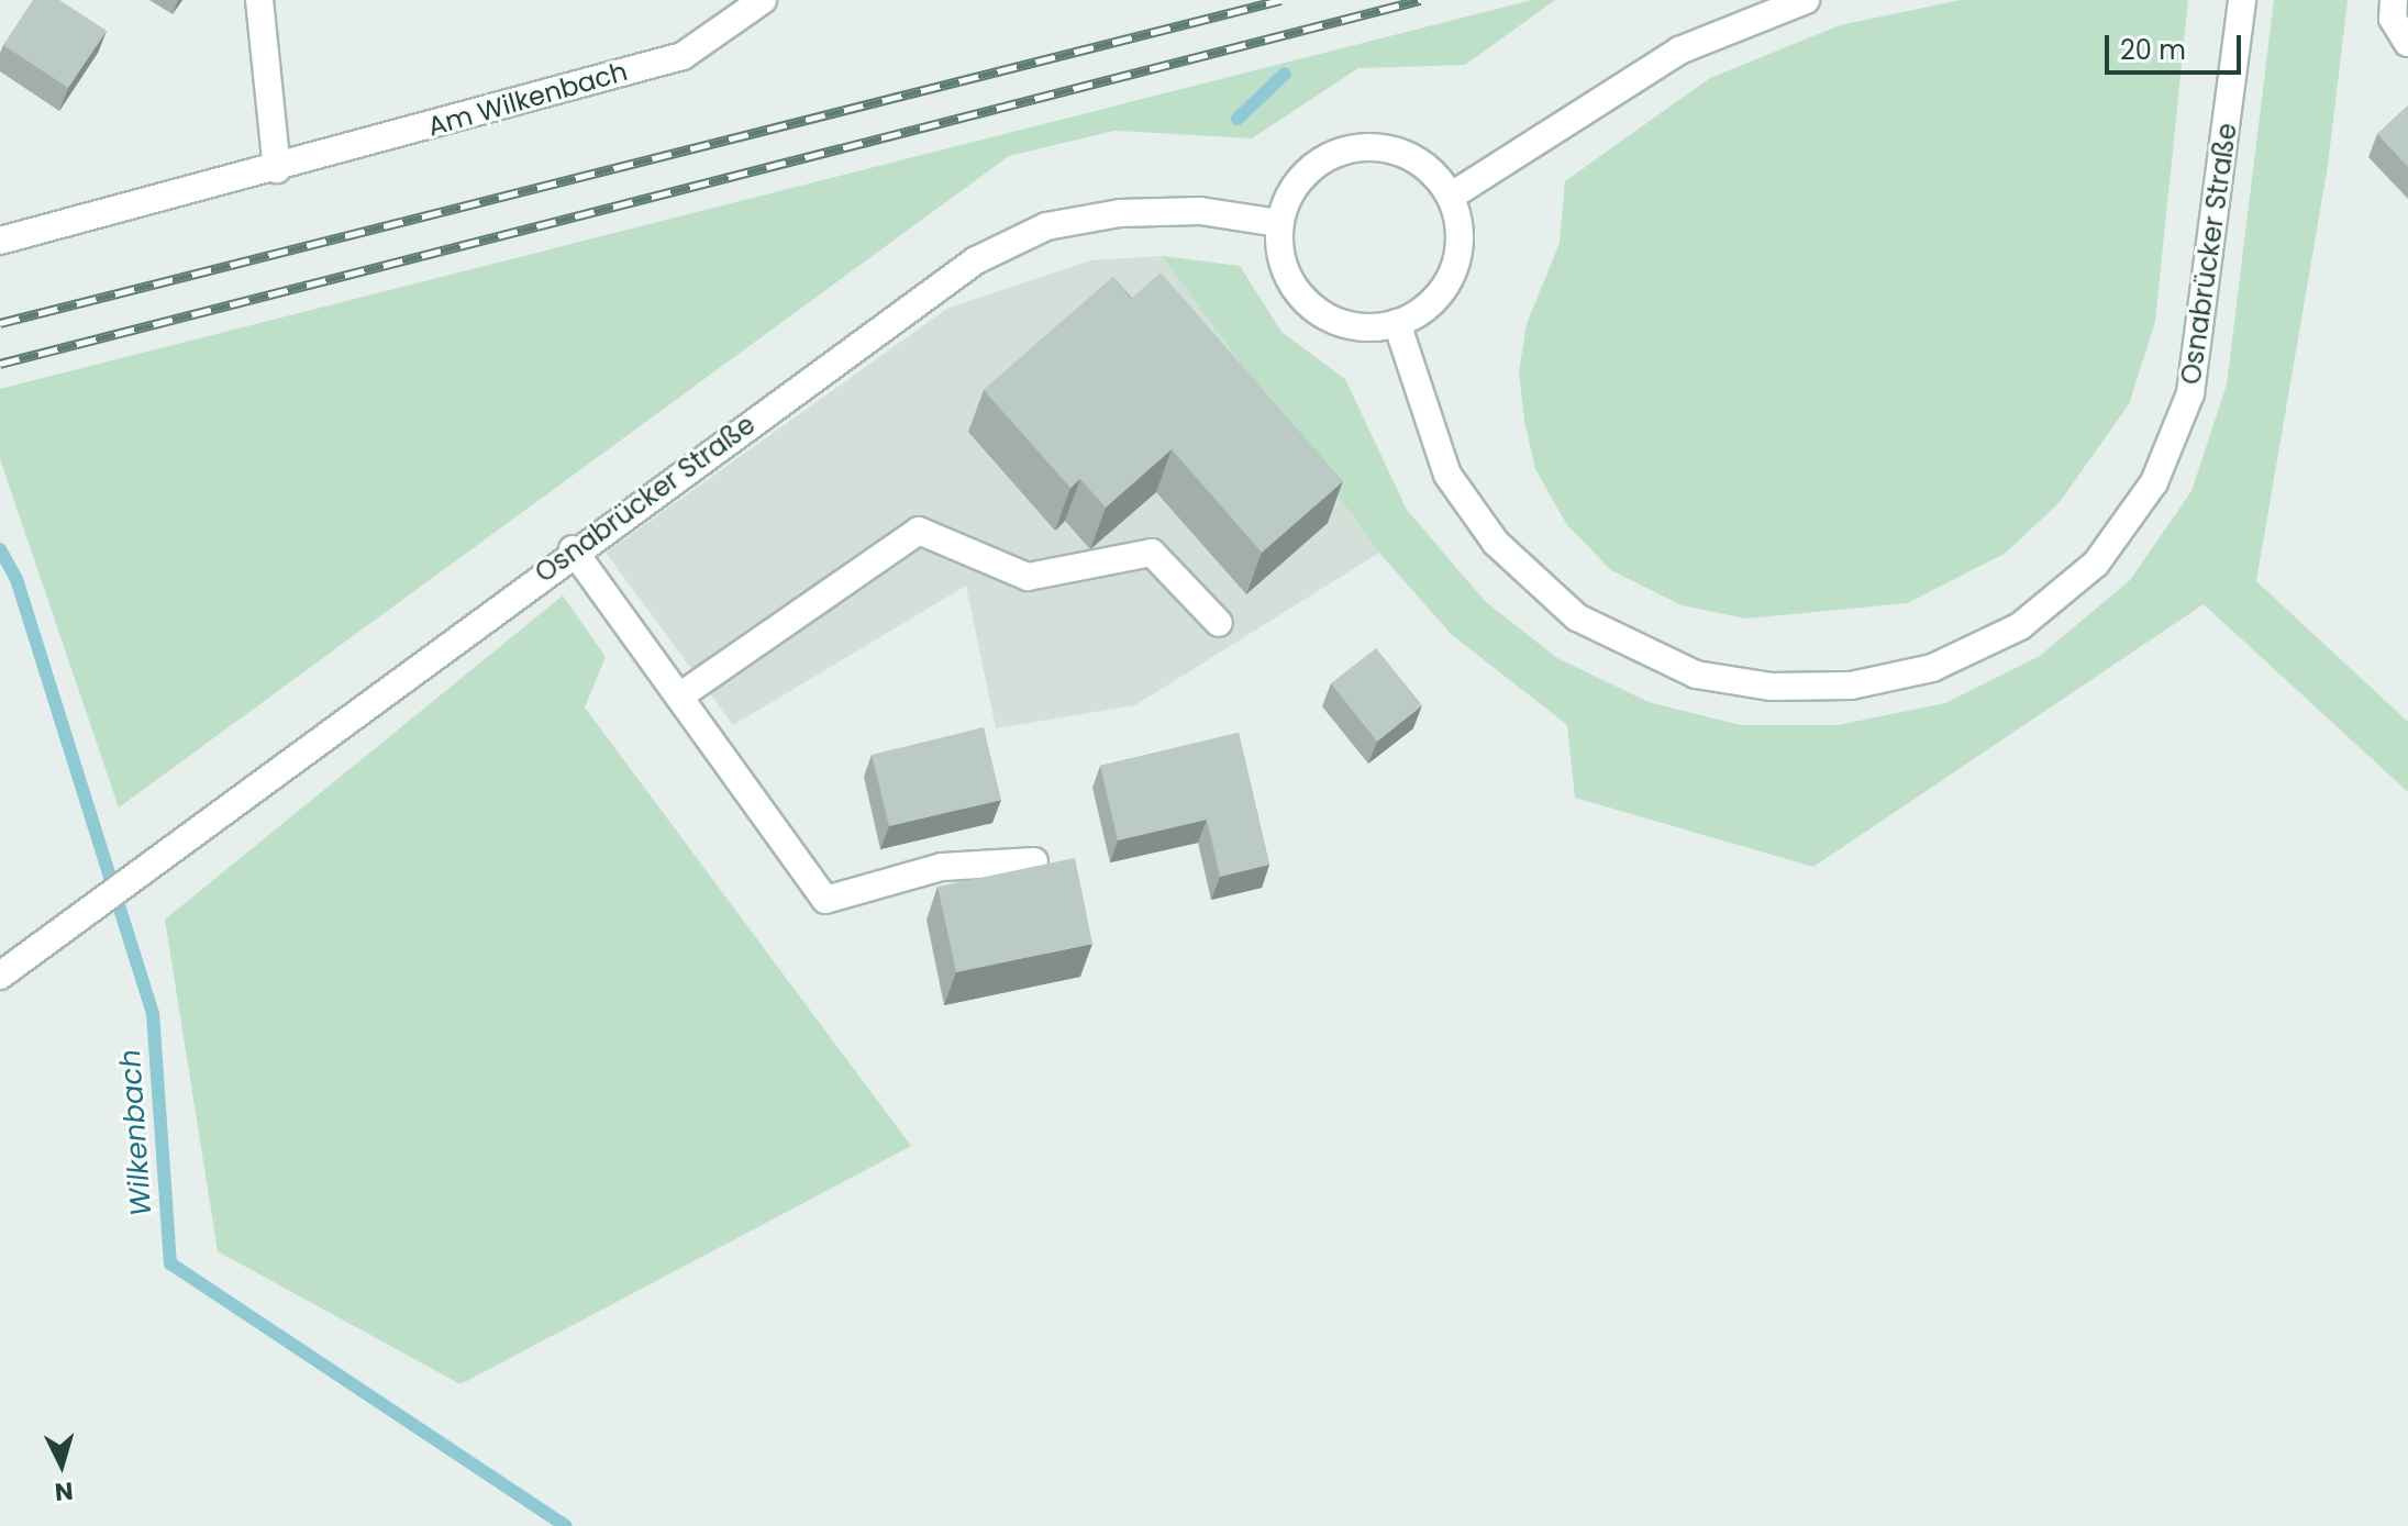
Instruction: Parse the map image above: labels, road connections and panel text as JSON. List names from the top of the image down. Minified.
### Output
{"streets":{"main road":["Am Wilkenbach","Osnabrücker Straße"]},"water":["Wilkenbach"],"scale_bar":"20 m","north":"bottom"}
